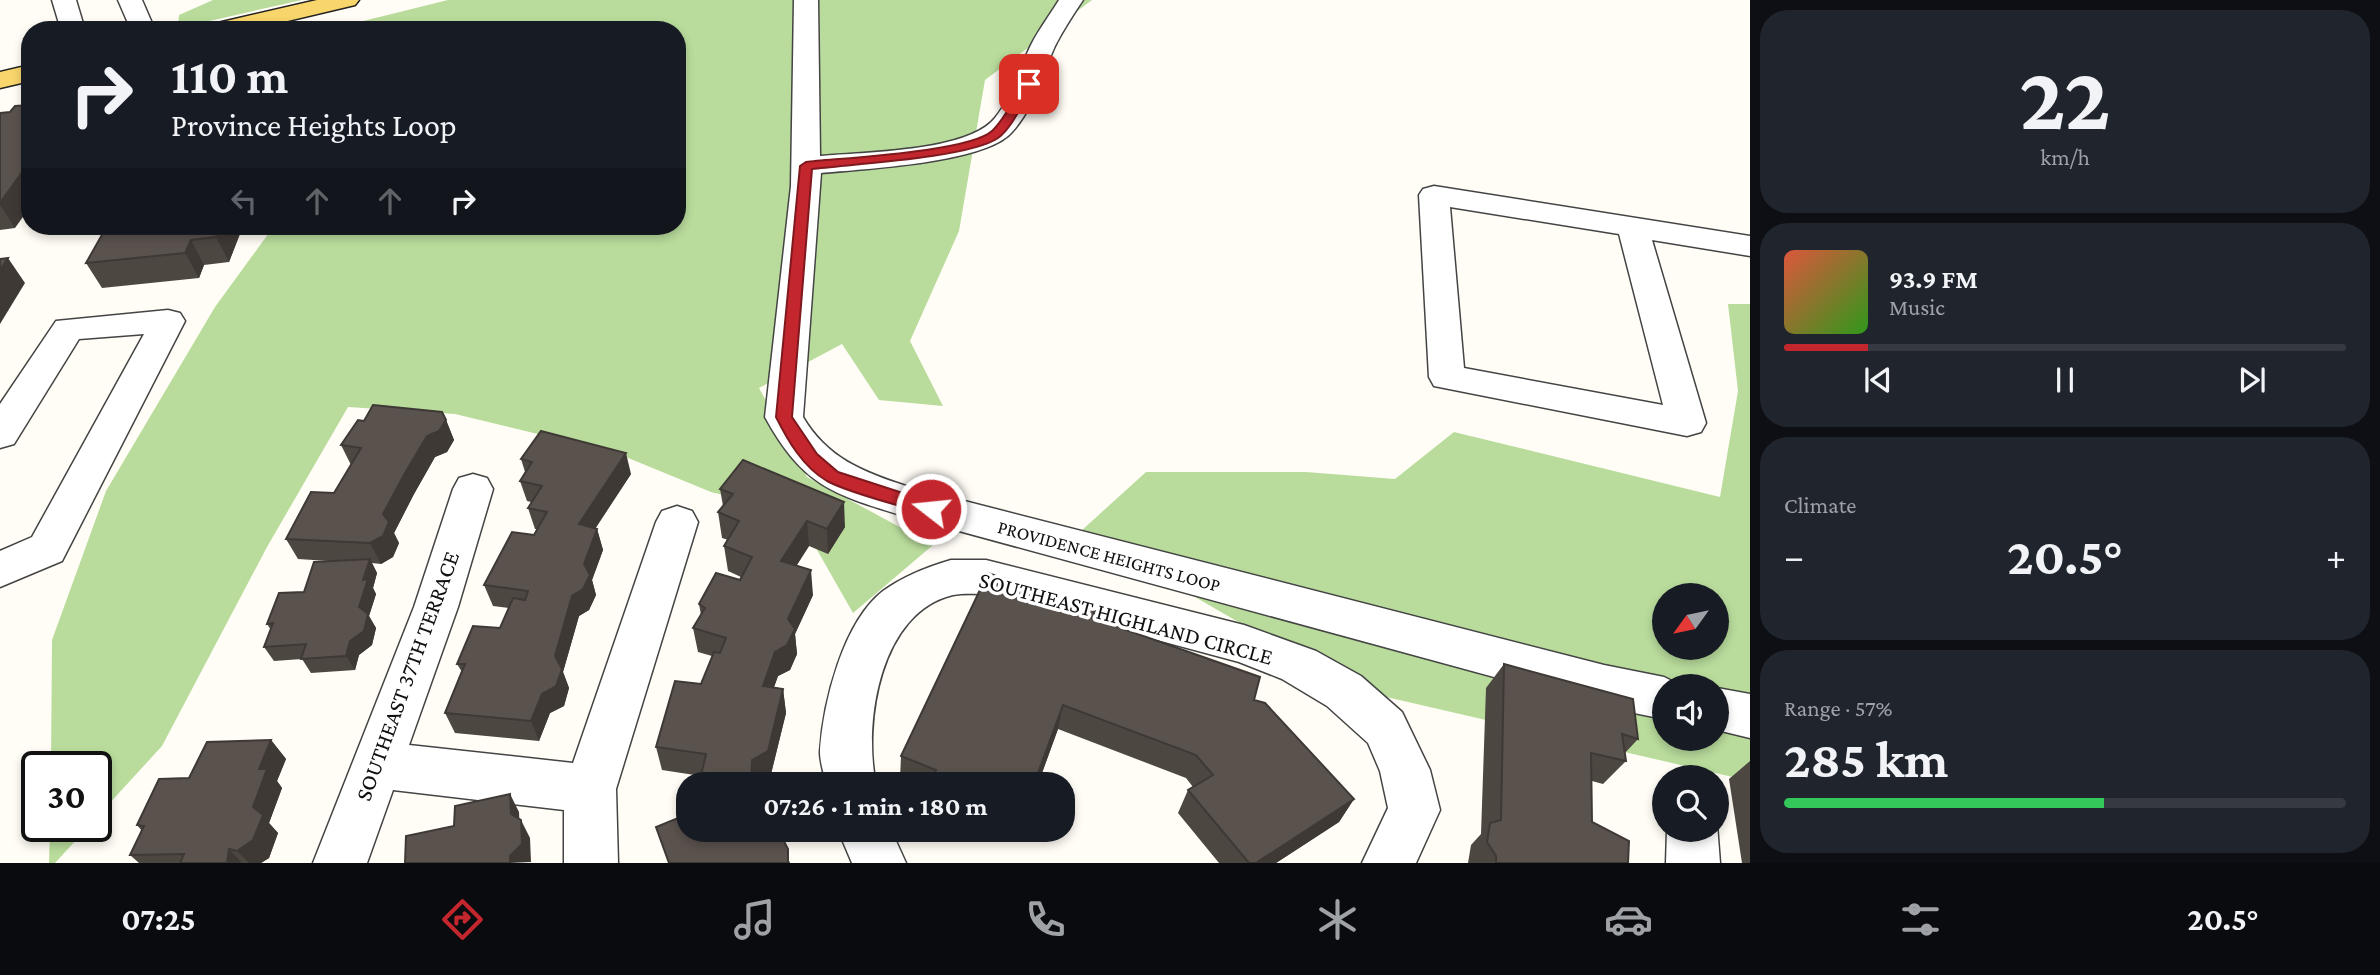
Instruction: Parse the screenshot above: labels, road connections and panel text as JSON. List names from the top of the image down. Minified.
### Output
{"streets":{"street":["PROVIDENCE HEIGHTS LOOP","SOUTHEAST HIGHLAND CIRCLE","SOUTHEAST 37TH TERRACE"]},"north":"bottom left","page":{"tile":[["22","km/h"],"Climate",["Range · 57%","285 km"]],"turn":["110 m","Province Heights Loop"],"song":["93.9 FM","Music"],"heat":["−","20.5°","+"],"limit":"30","trip":"07:26 · 1 min · 180 m","tabs":["07:25","20.5°"]}}
